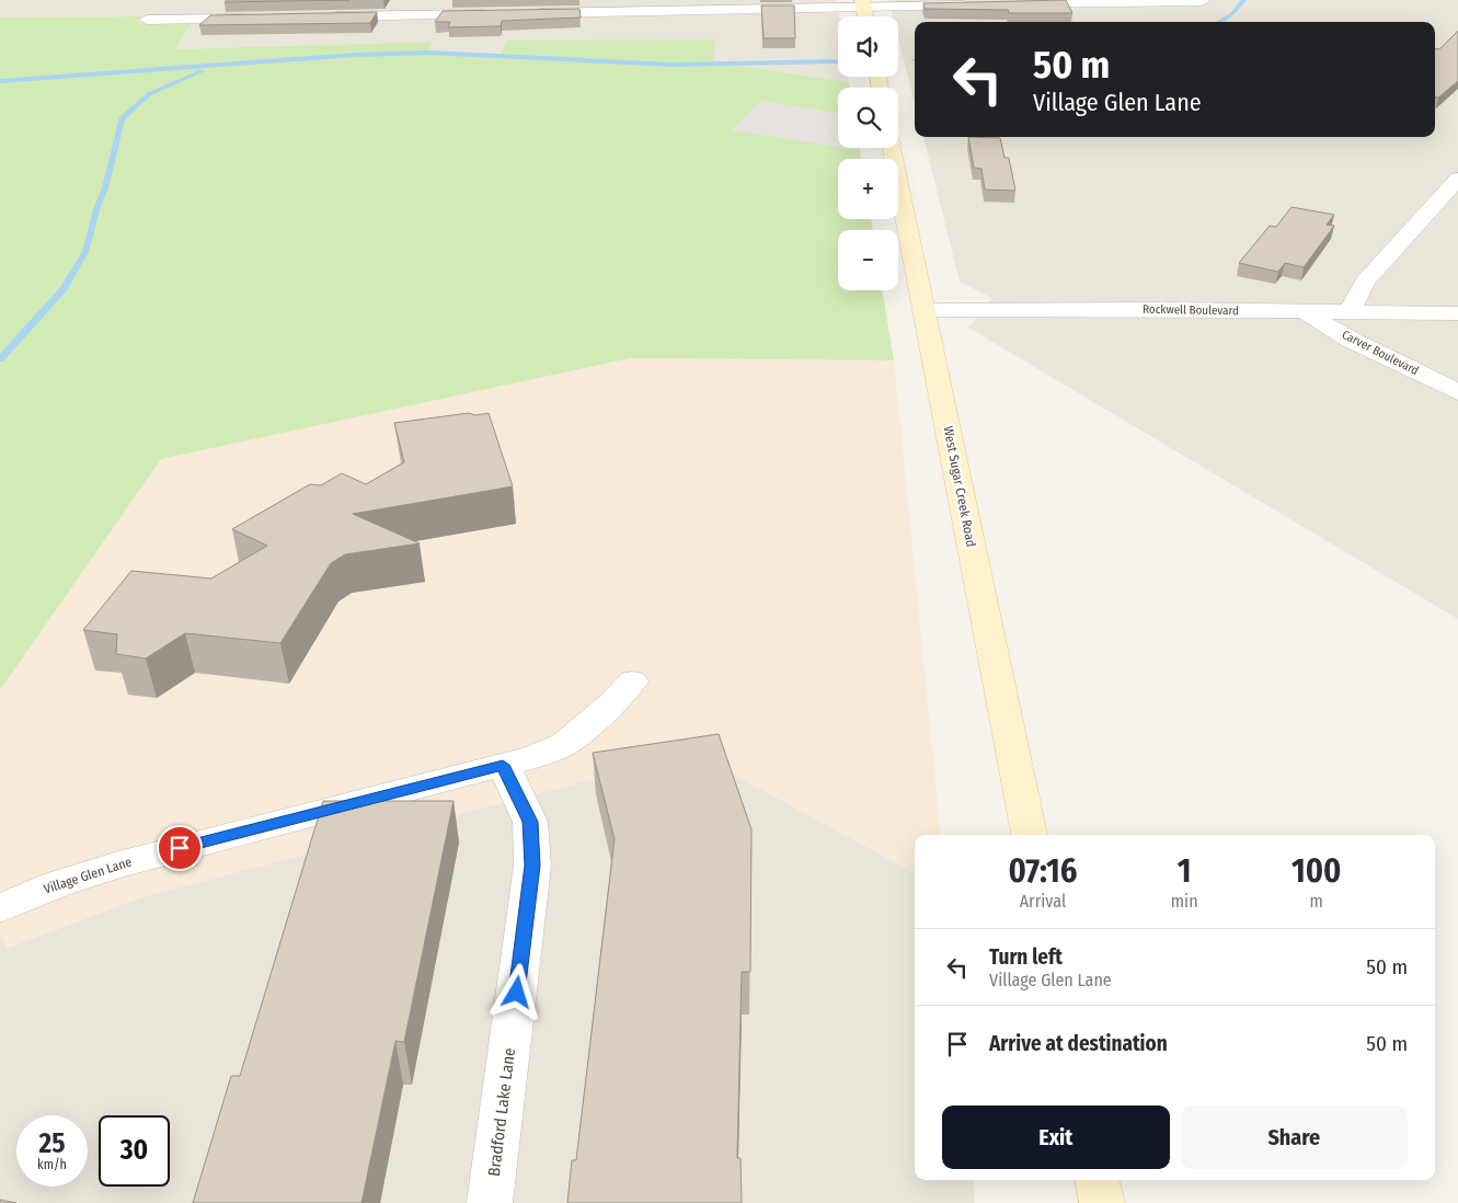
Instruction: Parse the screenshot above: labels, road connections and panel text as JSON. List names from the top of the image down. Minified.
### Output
{"streets":{"main road":["West Sugar Creek Road"],"street":["Rockwell Boulevard","Carver Boulevard","Village Glen Lane","Bradford Lake Lane"]},"crossings":[["Rockwell Boulevard","Carver Boulevard"],["Rockwell Boulevard","West Sugar Creek Road"],["Village Glen Lane","Bradford Lake Lane"]],"page":{"map_buttons":["+","−"],"turn":["50 m","Village Glen Lane"],"eta":["07:16","Arrival","1","min","100","m"],"list":[{"name":"Turn left","note":"Village Glen Lane","value":"50 m"},{"name":"Arrive at destination","value":"50 m"}],"buttons":["Exit","Share"],"speed":"25 km/h","limit":"30"}}
